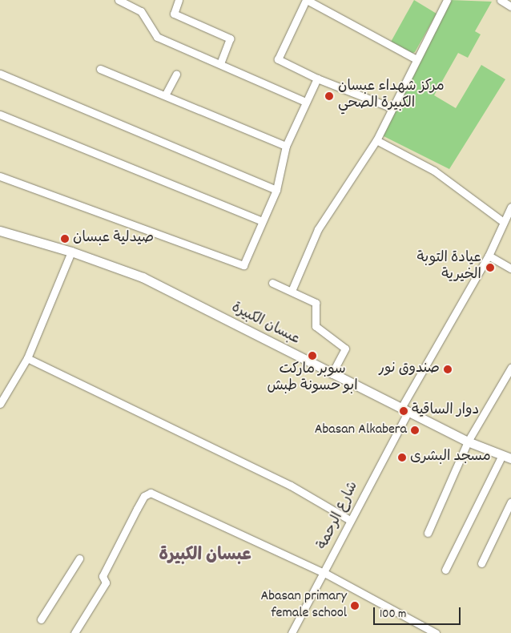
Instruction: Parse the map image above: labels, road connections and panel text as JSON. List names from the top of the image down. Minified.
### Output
{"streets":{"main road":["عبسان الكبيرة"],"street":["شارع الرحمة"]},"crossings":[["عبسان الكبيرة","شارع الرحمة"]],"districts":["عبسان الكبيرة"],"places":["مركز شهداء عبسان الكبيرة الصحي","صيدلية عبسان","عيادة التوبة الخيرية","سوبر ماركت ابو حسونة طبش","صندوق نور","دوار الساقية","Abasan Alkabera","مسجد البشرى","Abasan primary female school"],"scale_bar":"100 m"}
